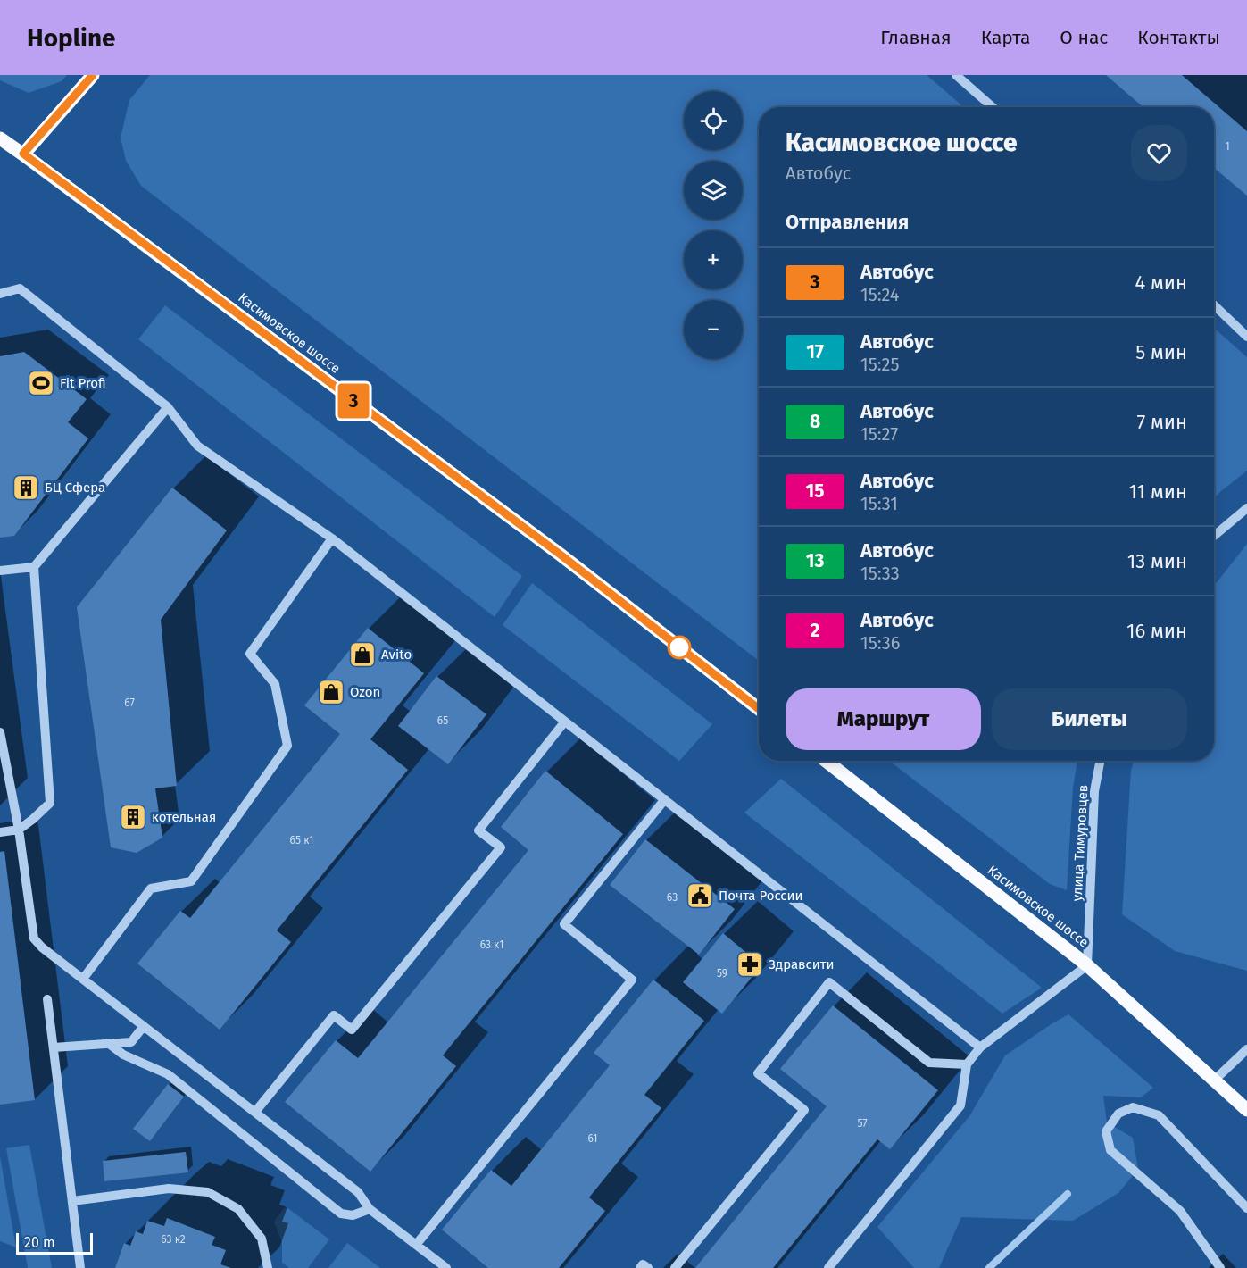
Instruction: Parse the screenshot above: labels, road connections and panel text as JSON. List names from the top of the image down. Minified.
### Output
{"streets":{"main road":["Касимовское шоссе"],"street":["улица Тимуровцев"]},"crossings":[["Касимовское шоссе","улица Тимуровцев"]],"places":{"sports":["Fit Profi"],"building":["БЦ Сфера","котельная"],"shop":["Avito","Ozon"],"public building":["Почта России"],"pharmacy":["Здравсити"]},"lines":["bus line 3"],"house_numbers":["1","67","65","65 к1","63","63 к1","59","57","61","63 к2"],"scale_bar":"20 m","page":{"header":"Hopline","nav":["Главная","Карта","О нас","Контакты"],"on_map":"3","map_buttons":["+","−"],"heading":[["Касимовское шоссе","Автобус"],"Отправления"],"list":[{"mark":"3","name":"Автобус","note":"15:24","value":"4 мин"},{"mark":"17","name":"Автобус","note":"15:25","value":"5 мин"},{"mark":"8","name":"Автобус","note":"15:27","value":"7 мин"},{"mark":"15","name":"Автобус","note":"15:31","value":"11 мин"},{"mark":"13","name":"Автобус","note":"15:33","value":"13 мин"},{"mark":"2","name":"Автобус","note":"15:36","value":"16 мин"}],"buttons":["Маршрут","Билеты"],"scale":"20 m"}}
